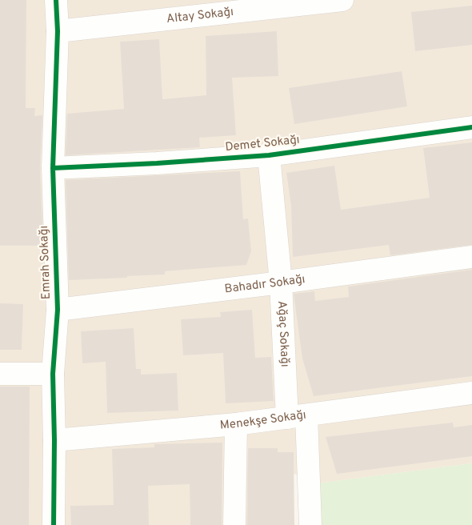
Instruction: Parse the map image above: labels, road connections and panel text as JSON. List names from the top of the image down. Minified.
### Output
{"streets":{"street":["Altay Sokağı","Demet Sokağı","Emrah Sokağı","Bahadır Sokağı","Ağaç Sokağı","Menekşe Sokağı"]},"crossings":[["Altay Sokağı","Emrah Sokağı"],["Demet Sokağı","Emrah Sokağı"],["Demet Sokağı","Ağaç Sokağı"],["Emrah Sokağı","Bahadır Sokağı"],["Emrah Sokağı","Menekşe Sokağı"],["Bahadır Sokağı","Ağaç Sokağı"],["Ağaç Sokağı","Menekşe Sokağı"]]}
